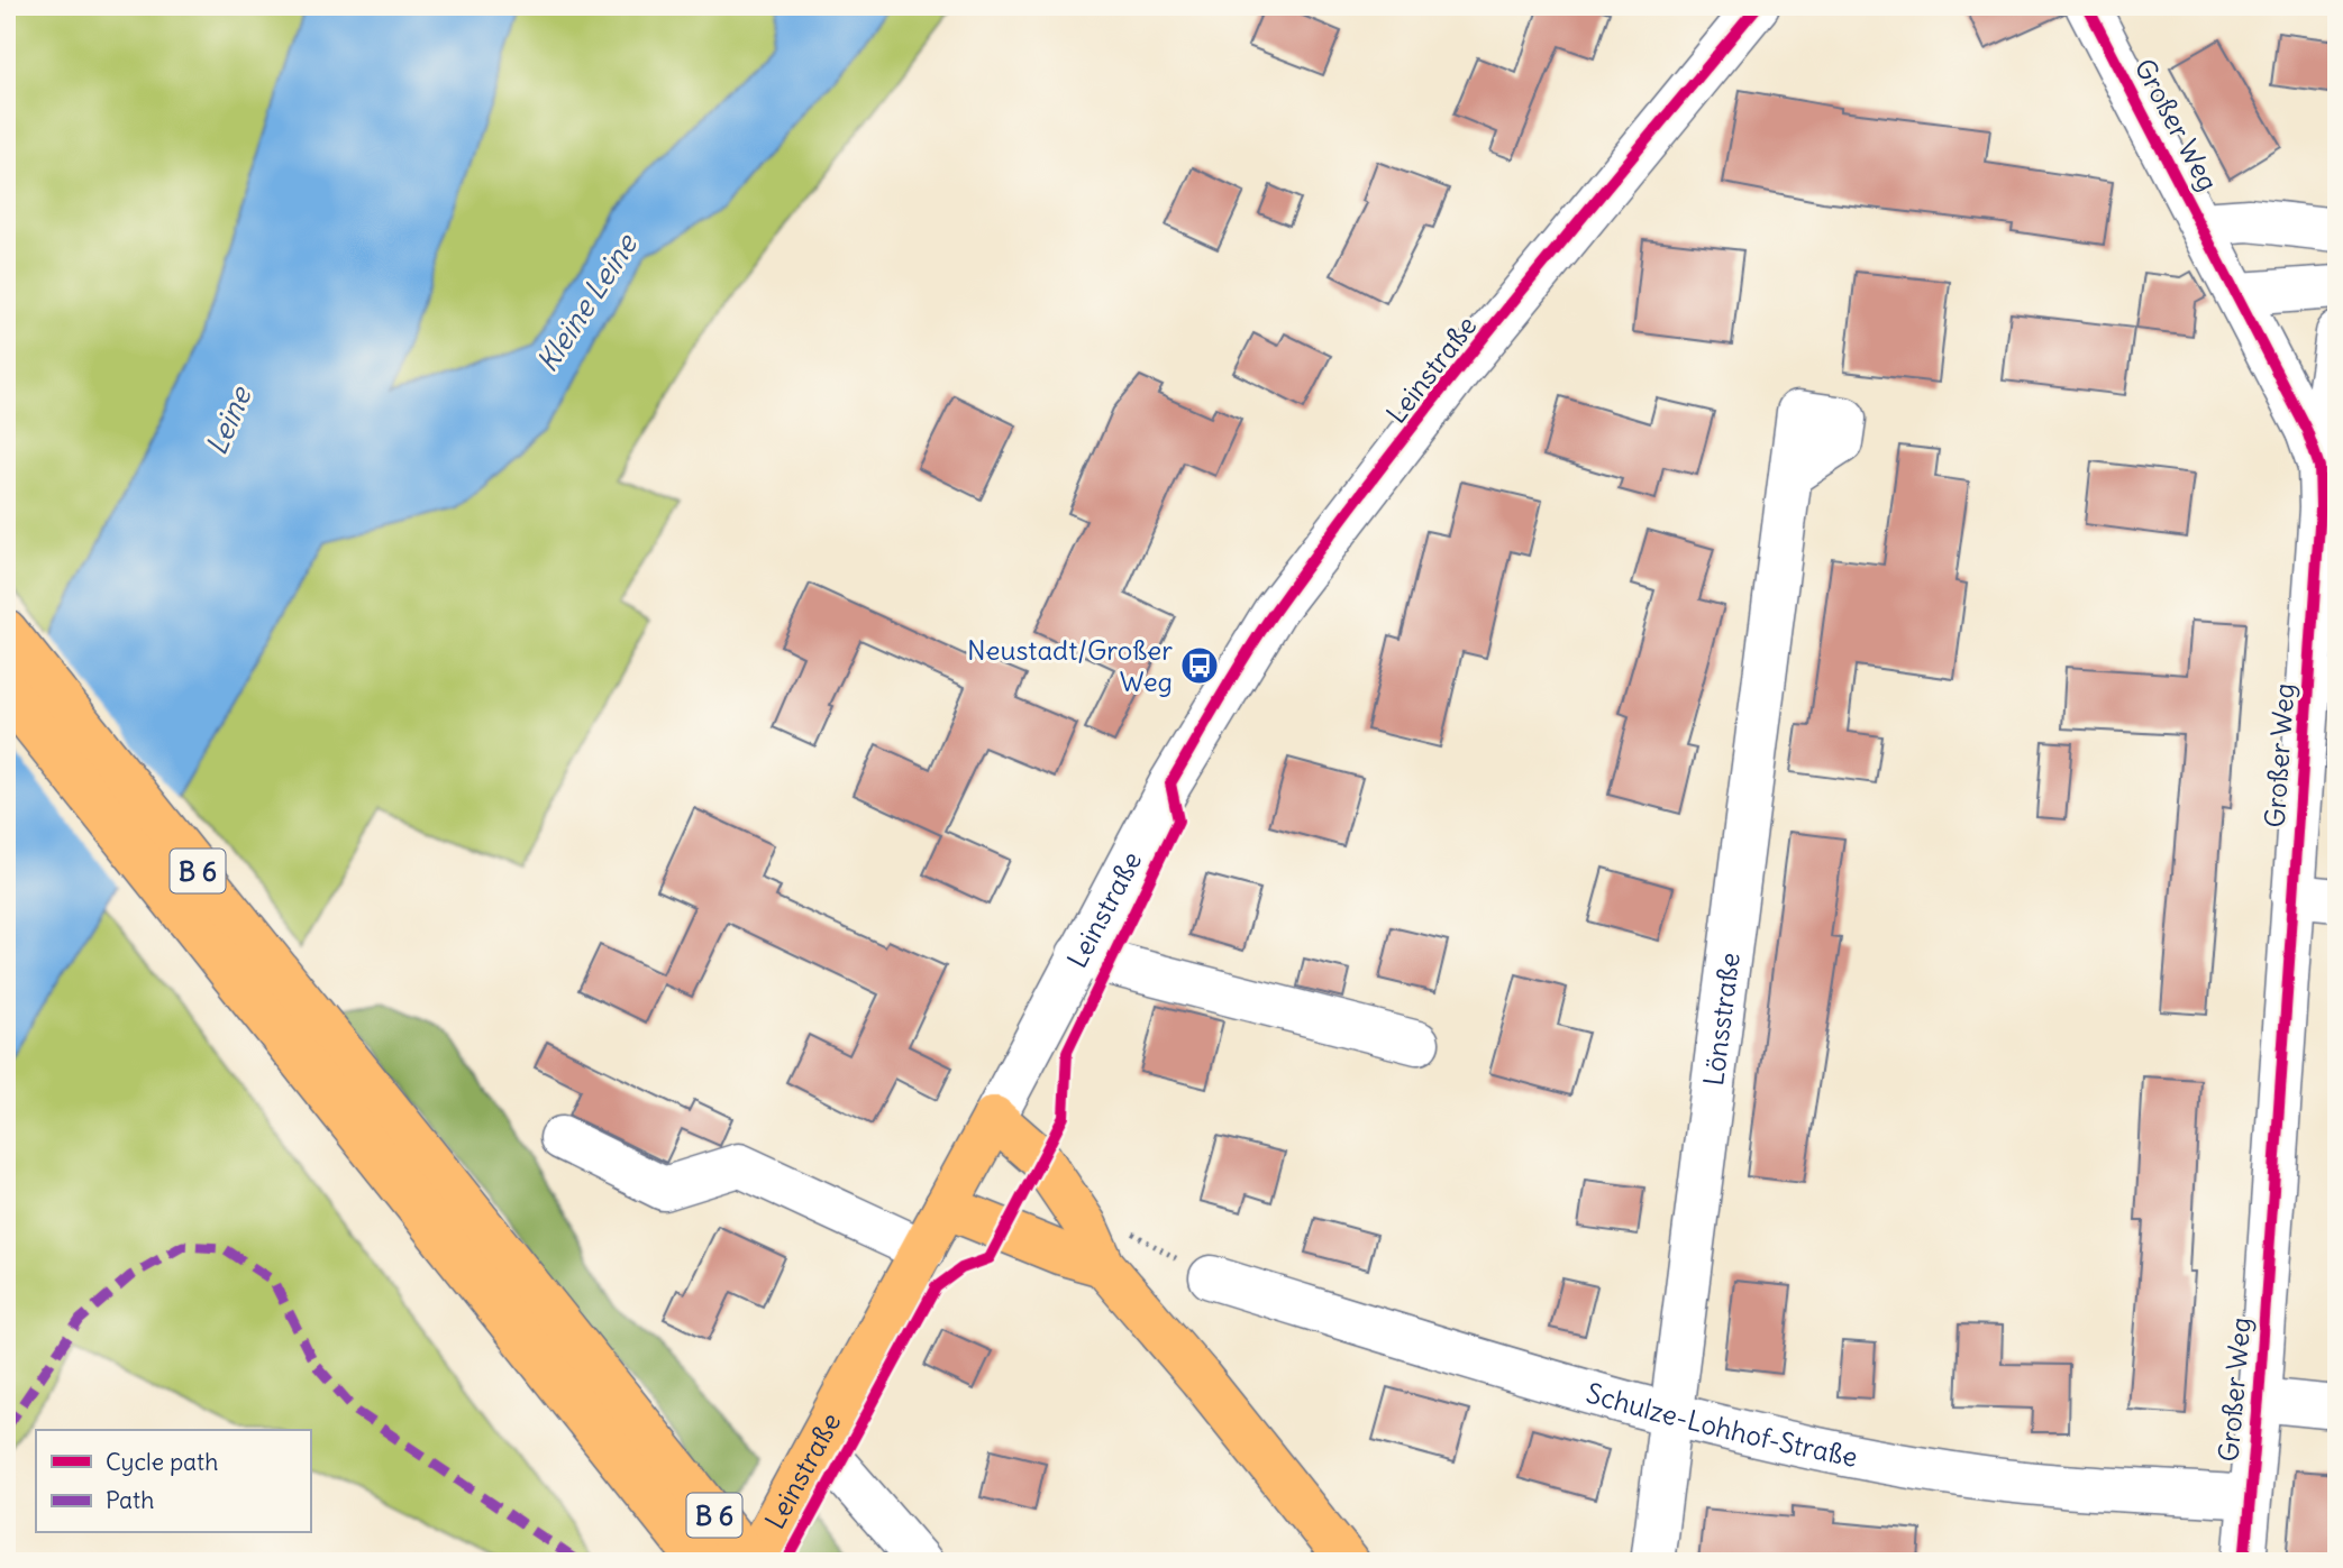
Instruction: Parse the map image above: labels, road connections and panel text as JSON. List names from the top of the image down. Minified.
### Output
{"streets":{"main road":["Leinstraße","B 6"],"street":["Großer Weg","Lönsstraße","Schulze-Lohhof-Straße"]},"crossings":[["Großer Weg","Schulze-Lohhof-Straße"],["Leinstraße","B 6"],["Lönsstraße","Schulze-Lohhof-Straße"]],"water":["Kleine Leine","Leine"],"places":{"bus stop":["Neustadt/Großer Weg"]},"legend":["Cycle path","Path"]}
